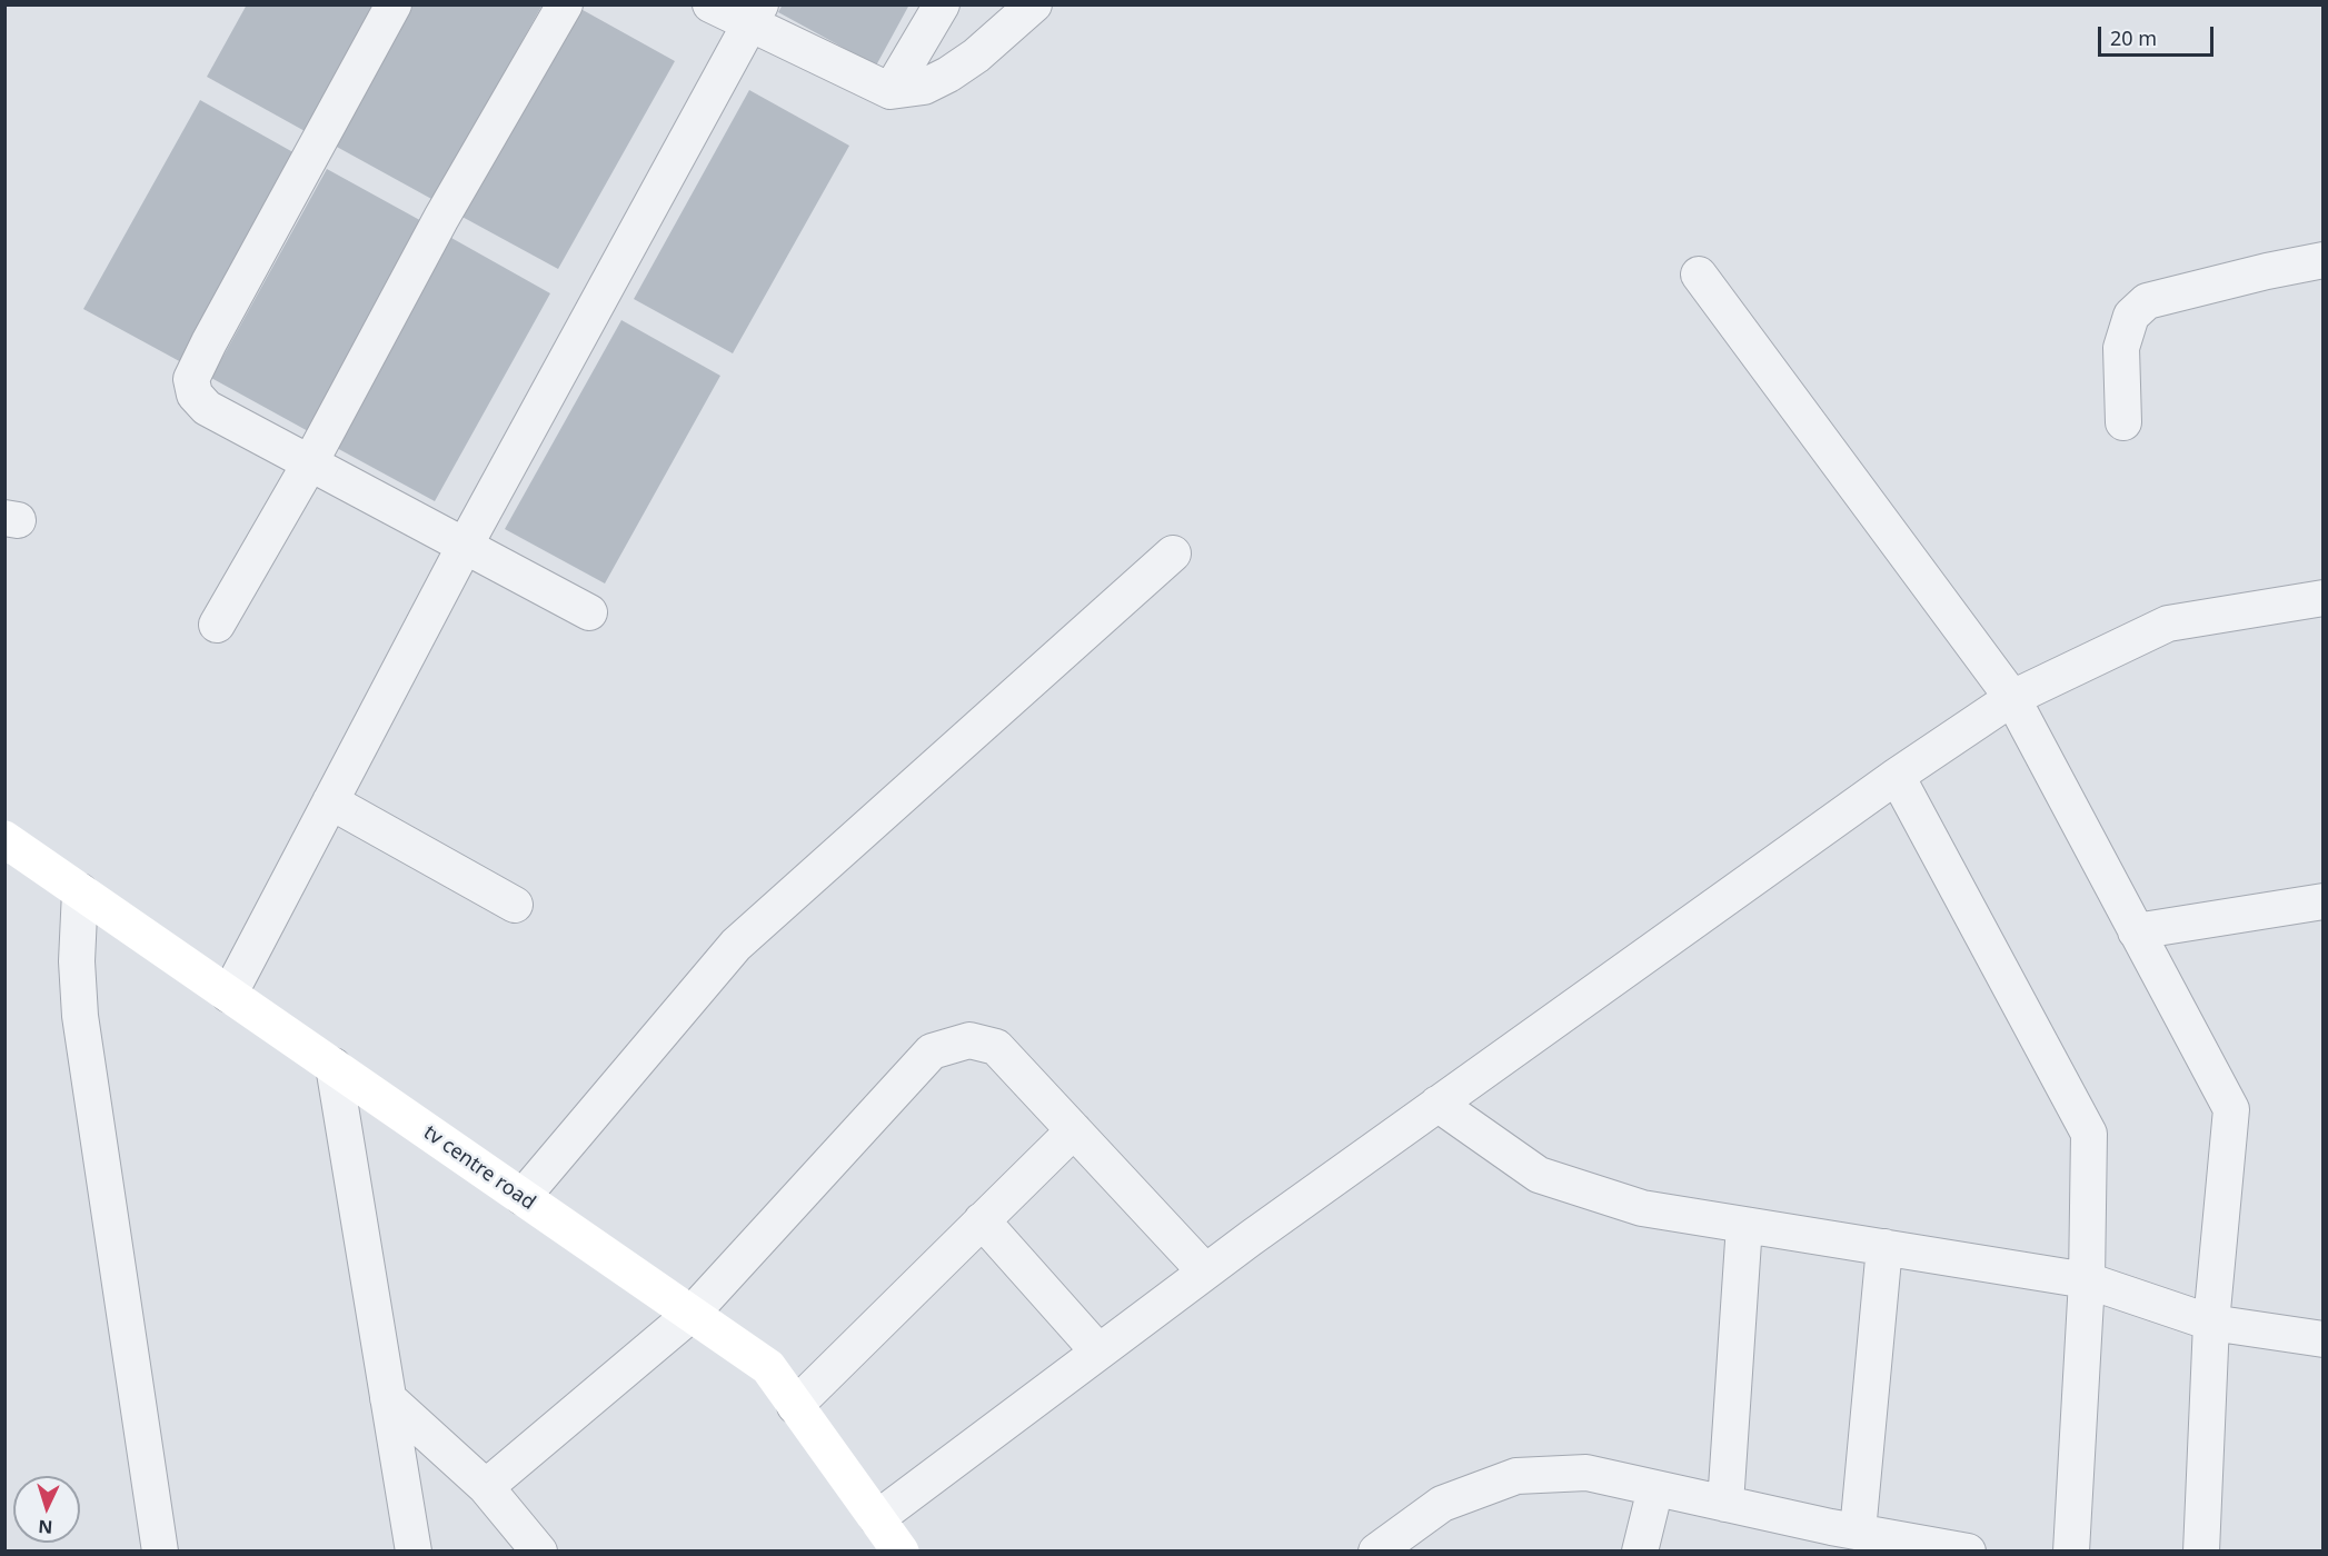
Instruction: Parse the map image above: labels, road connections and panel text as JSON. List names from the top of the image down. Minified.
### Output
{"streets":{"main road":["tv centre road"]},"scale_bar":"20 m","north":"bottom"}
